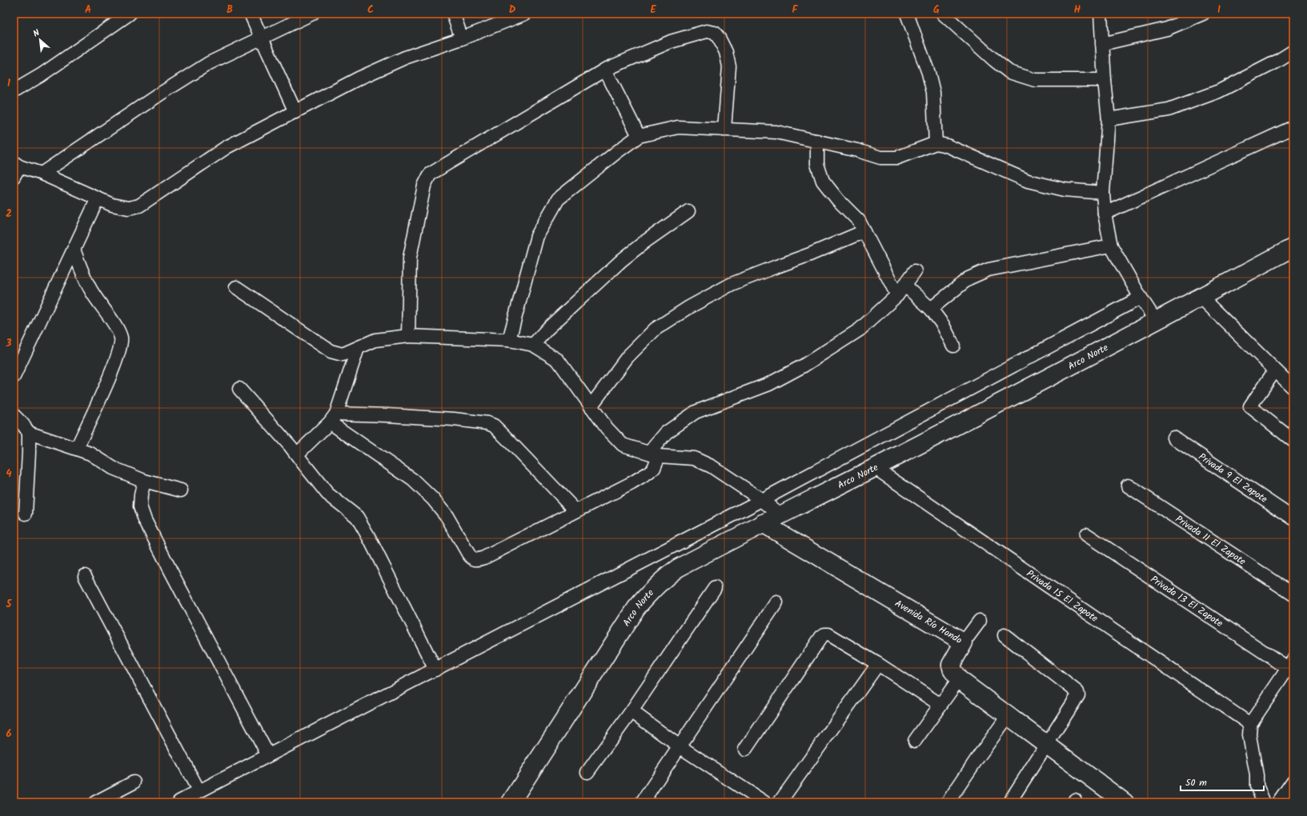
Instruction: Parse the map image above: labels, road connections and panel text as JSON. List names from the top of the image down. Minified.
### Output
{"streets":{"main road":["Arco Norte","Avenida Río Hondo"],"street":["Privada 9 El Zapote","Privada 11 El Zapote","Privada 15 El Zapote","Privada 13 El Zapote"]},"crossings":[["Arco Norte","Privada 15 El Zapote"],["Arco Norte","Avenida Río Hondo"]],"scale_bar":"50 m","north":"top left","grid":{"columns":["A","B","C","D","E","F","G","H","I"],"rows":["1","2","3","4","5","6"]}}
